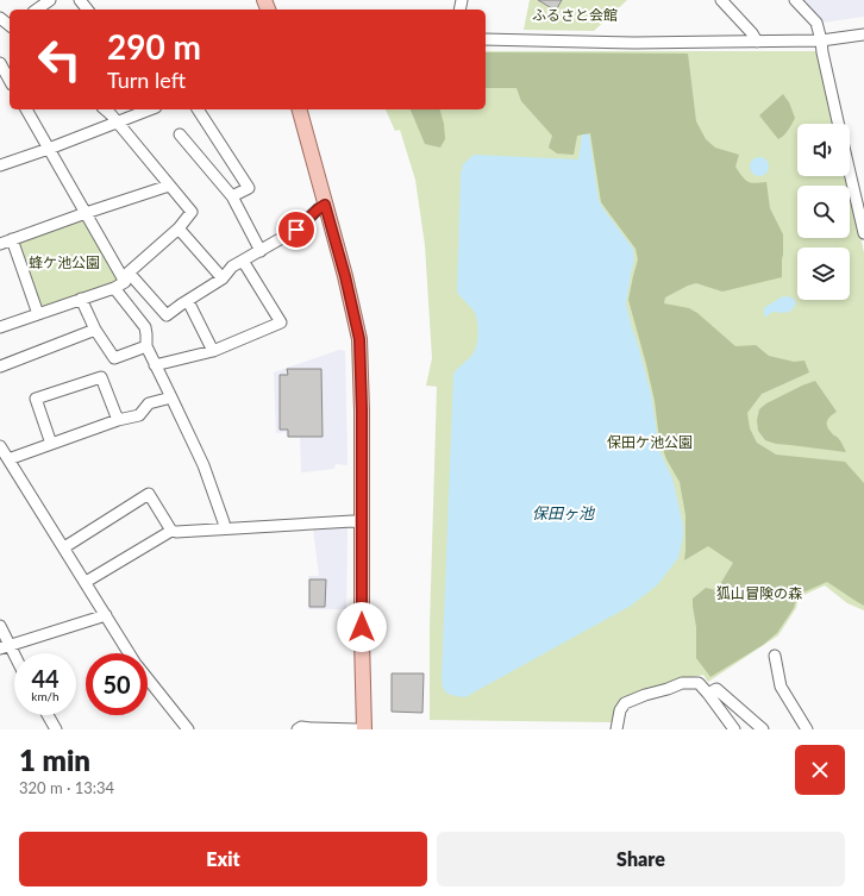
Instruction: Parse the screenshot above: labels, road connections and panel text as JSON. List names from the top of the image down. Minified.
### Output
{"water":["保田ヶ池"],"parks":["ふるさと会館","蜂ケ池公園","保田ケ池公園","狐山冒険の森"],"page":{"turn":["290 m","Turn left"],"speed":"44 km/h","limit":"50","heading":["1 min","320 m · 13:34"],"buttons":["Exit","Share"]}}
